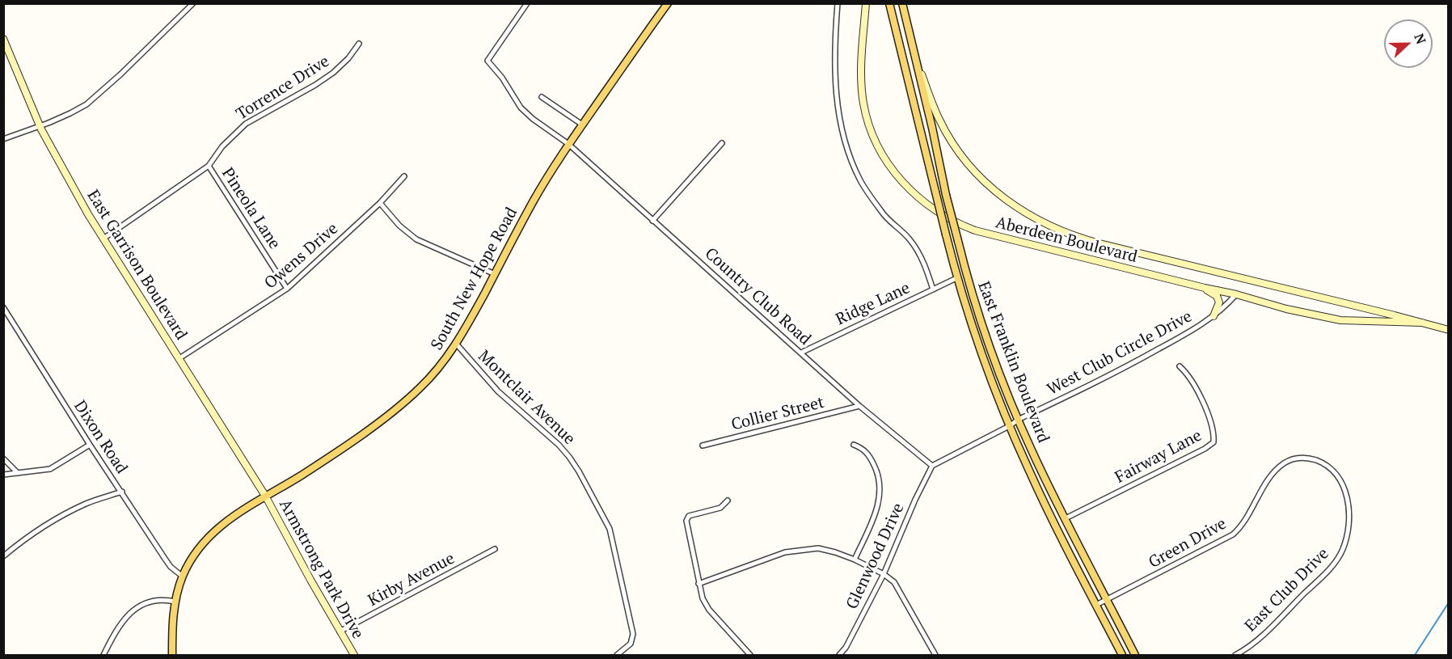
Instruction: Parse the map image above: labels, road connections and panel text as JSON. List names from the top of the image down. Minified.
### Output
{"streets":{"main road":["Aberdeen Boulevard","East Garrison Boulevard","South New Hope Road","East Franklin Boulevard","Armstrong Park Drive"],"street":["Torrence Drive","Pineola Lane","Owens Drive","Country Club Road","Ridge Lane","West Club Circle Drive","Montclair Avenue","Collier Street","Dixon Road","Fairway Lane","Green Drive","Glenwood Drive","Kirby Avenue","East Club Drive"]},"crossings":[["Torrence Drive","Pineola Lane"],["Torrence Drive","East Garrison Boulevard"],["Pineola Lane","Owens Drive"],["Aberdeen Boulevard","West Club Circle Drive"],["Aberdeen Boulevard","East Franklin Boulevard"],["Owens Drive","East Garrison Boulevard"],["East Garrison Boulevard","South New Hope Road"],["East Garrison Boulevard","Armstrong Park Drive"],["South New Hope Road","Country Club Road"],["South New Hope Road","Montclair Avenue"],["South New Hope Road","Dixon Road"],["South New Hope Road","Armstrong Park Drive"],["Country Club Road","Ridge Lane"],["Country Club Road","West Club Circle Drive"],["Country Club Road","Collier Street"],["Country Club Road","Glenwood Drive"],["Ridge Lane","East Franklin Boulevard"],["West Club Circle Drive","East Franklin Boulevard"],["West Club Circle Drive","Glenwood Drive"],["East Franklin Boulevard","Fairway Lane"],["East Franklin Boulevard","Green Drive"],["Green Drive","East Club Drive"],["Armstrong Park Drive","Kirby Avenue"]],"north":"right"}
